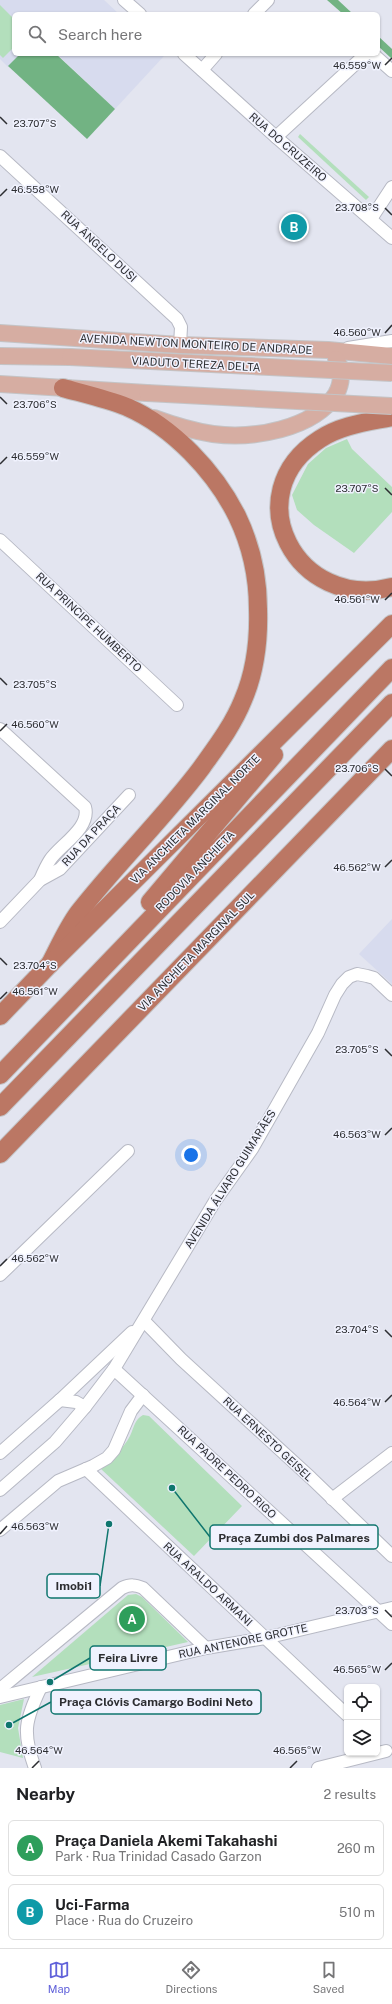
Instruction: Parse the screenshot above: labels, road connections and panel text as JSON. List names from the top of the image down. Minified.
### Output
{"streets":{"highway":["VIA ANCHIETA MARGINAL NORTE","RODOVIA ANCHIETA","VIA ANCHIETA MARGINAL SUL"],"main road":["AVENIDA NEWTON MONTEIRO DE ANDRADE","VIADUTO TEREZA DELTA"],"street":["RUA DO CRUZEIRO","RUA ÂNGELO DUSI","RUA PRINCIPE HUMBERTO","RUA DA PRAÇA","AVENIDA ÁLVARO GUIMARÃES","RUA ERNESTO GEISEL","RUA PADRE PEDRO RIGO","RUA ARALDO ARMANI","RUA ANTENORE GROTTE"]},"crossings":[["RUA ÂNGELO DUSI","AVENIDA NEWTON MONTEIRO DE ANDRADE"],["AVENIDA ÁLVARO GUIMARÃES","RUA ERNESTO GEISEL"],["AVENIDA ÁLVARO GUIMARÃES","RUA PADRE PEDRO RIGO"],["RUA PADRE PEDRO RIGO","RUA ANTENORE GROTTE"],["RUA ARALDO ARMANI","RUA ANTENORE GROTTE"]],"places":["Praça Zumbi dos Palmares","Imobi1","Feira Livre","Praça Clóvis Camargo Bodini Neto"],"page":{"search":"Search here","pins":["B","A"],"heading":["Nearby","2 results"],"list":[{"mark":"A","name":"Praça Daniela Akemi Takahashi","note":"Park · Rua Trinidad Casado Garzon","value":"260 m"},{"mark":"B","name":"Uci-Farma","note":"Place · Rua do Cruzeiro","value":"510 m"}],"nav":["Map","Directions","Saved"]},"coordinates":["46.559°W","23.707°S","46.558°W","23.708°S","46.560°W","23.706°S","46.561°W","23.705°S","46.562°W","23.704°S","46.563°W","46.564°W","23.703°S","46.565°W"]}
